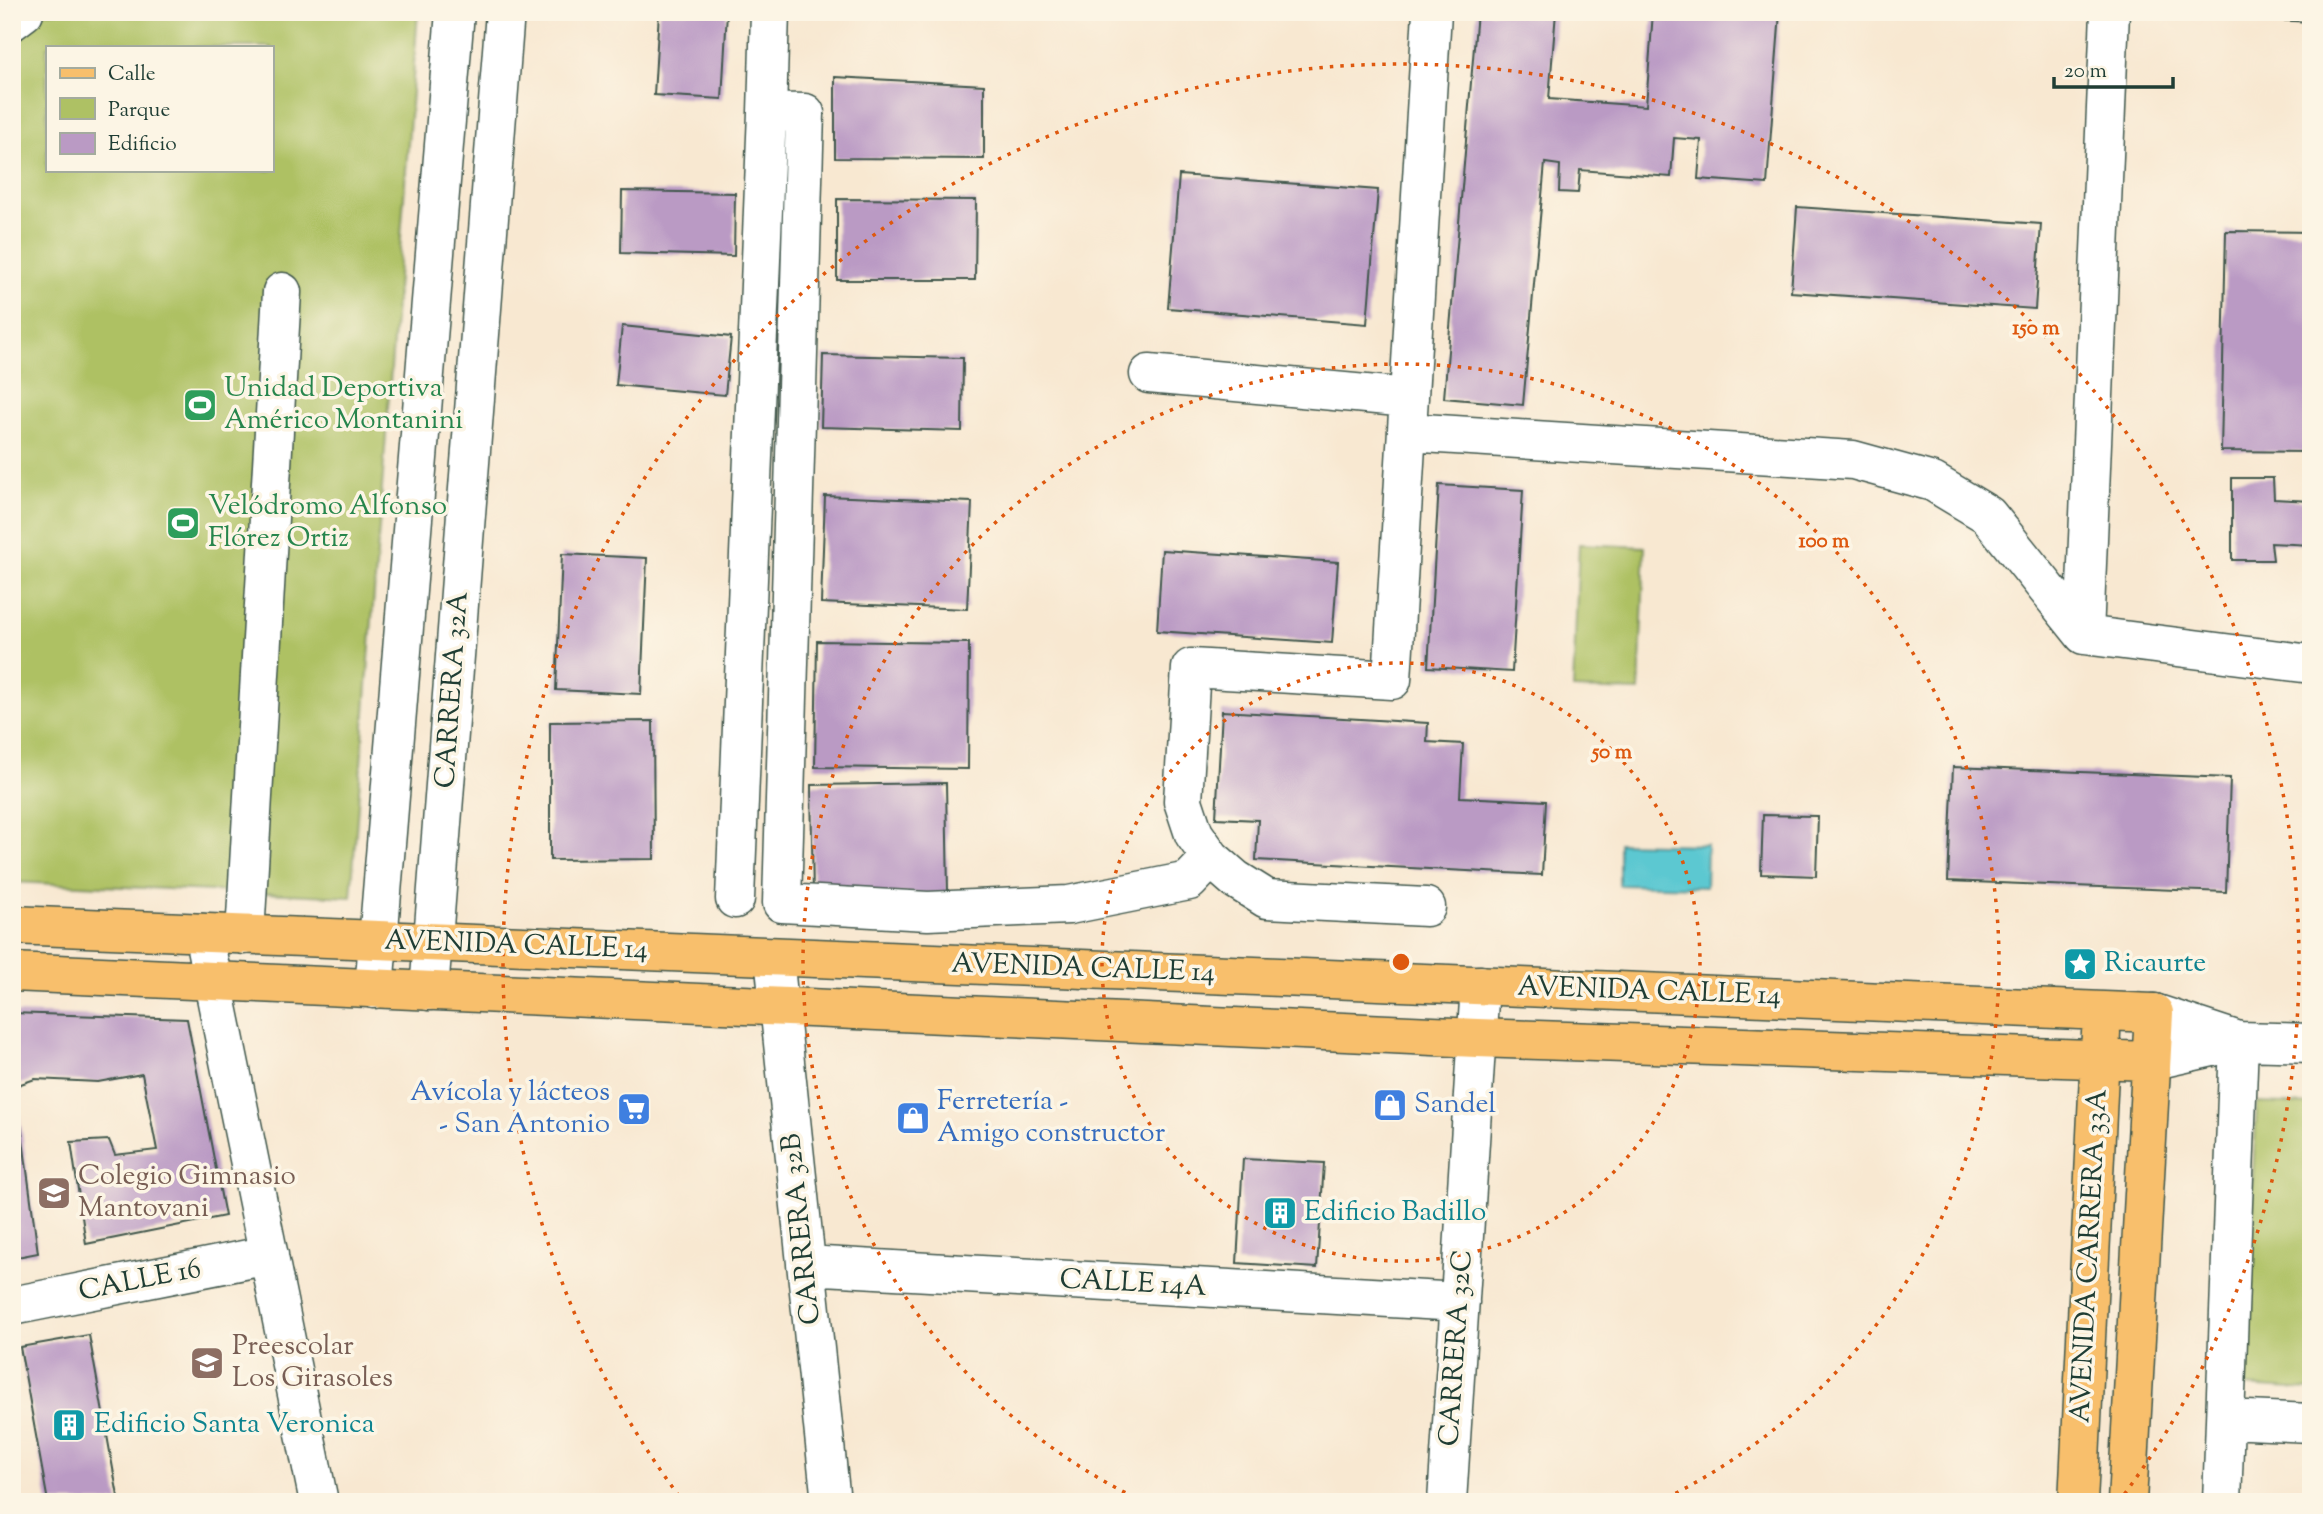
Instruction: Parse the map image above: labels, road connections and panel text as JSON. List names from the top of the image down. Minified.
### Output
{"streets":{"main road":["AVENIDA CALLE 14","AVENIDA CARRERA 33A"],"street":["CARRERA 32A","CARRERA 32B","CALLE 16","CALLE 14A","CARRERA 32C"]},"crossings":[["CARRERA 32A","AVENIDA CALLE 14"],["AVENIDA CALLE 14","CARRERA 32B"],["AVENIDA CALLE 14","AVENIDA CARRERA 33A"],["AVENIDA CALLE 14","CARRERA 32C"],["CARRERA 32B","CALLE 14A"],["CALLE 14A","CARRERA 32C"]],"places":{"sports":["Unidad Deportiva Américo Montanini","Velódromo Alfonso Flórez Ortiz"],"place":["Ricaurte"],"shop":["Sandel","Ferretería - Amigo constructor"],"supermarket":["Avícola y lácteos - San Antonio"],"school or university":["Colegio Gimnasio Mantovani","Preescolar Los Girasoles"],"building":["Edificio Badillo","Edificio Santa Veronica"]},"legend":["Calle","Parque","Edificio"],"scale_bar":"20 m","rings":["150 m","100 m","50 m"]}
